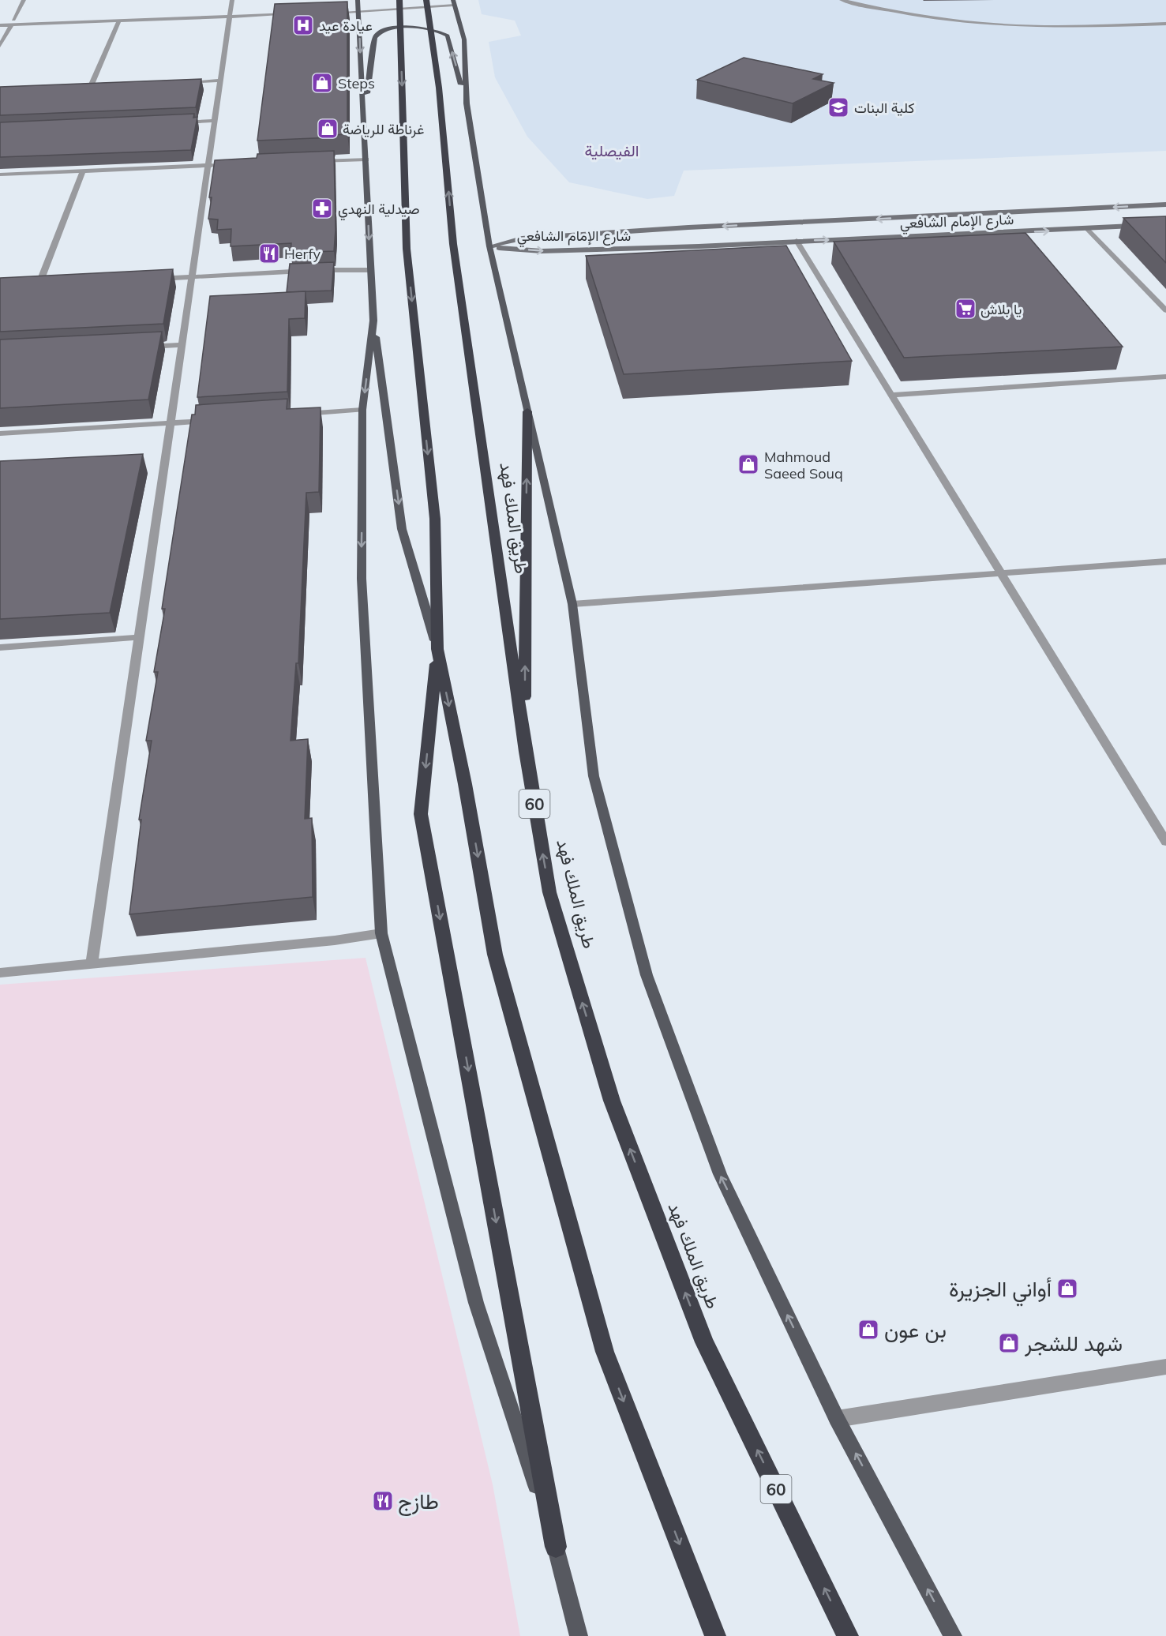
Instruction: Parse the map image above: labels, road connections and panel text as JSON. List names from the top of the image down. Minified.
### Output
{"streets":{"highway":["طريق الملك فهد","60"],"main road":["شارع الإمام الشافعي"]},"districts":["الفيصلية"],"places":{"hospital":["عيادة عيد"],"shop":["Steps","غرناطة للرياضة","Mahmoud Saeed Souq","أواني الجزيرة","بن عون","شهد للشجر"],"school or university":["كلية البنات"],"pharmacy":["صيدلية النهدي"],"restaurant":["Herfy","طازج"],"supermarket":["يا بلاش"]}}
